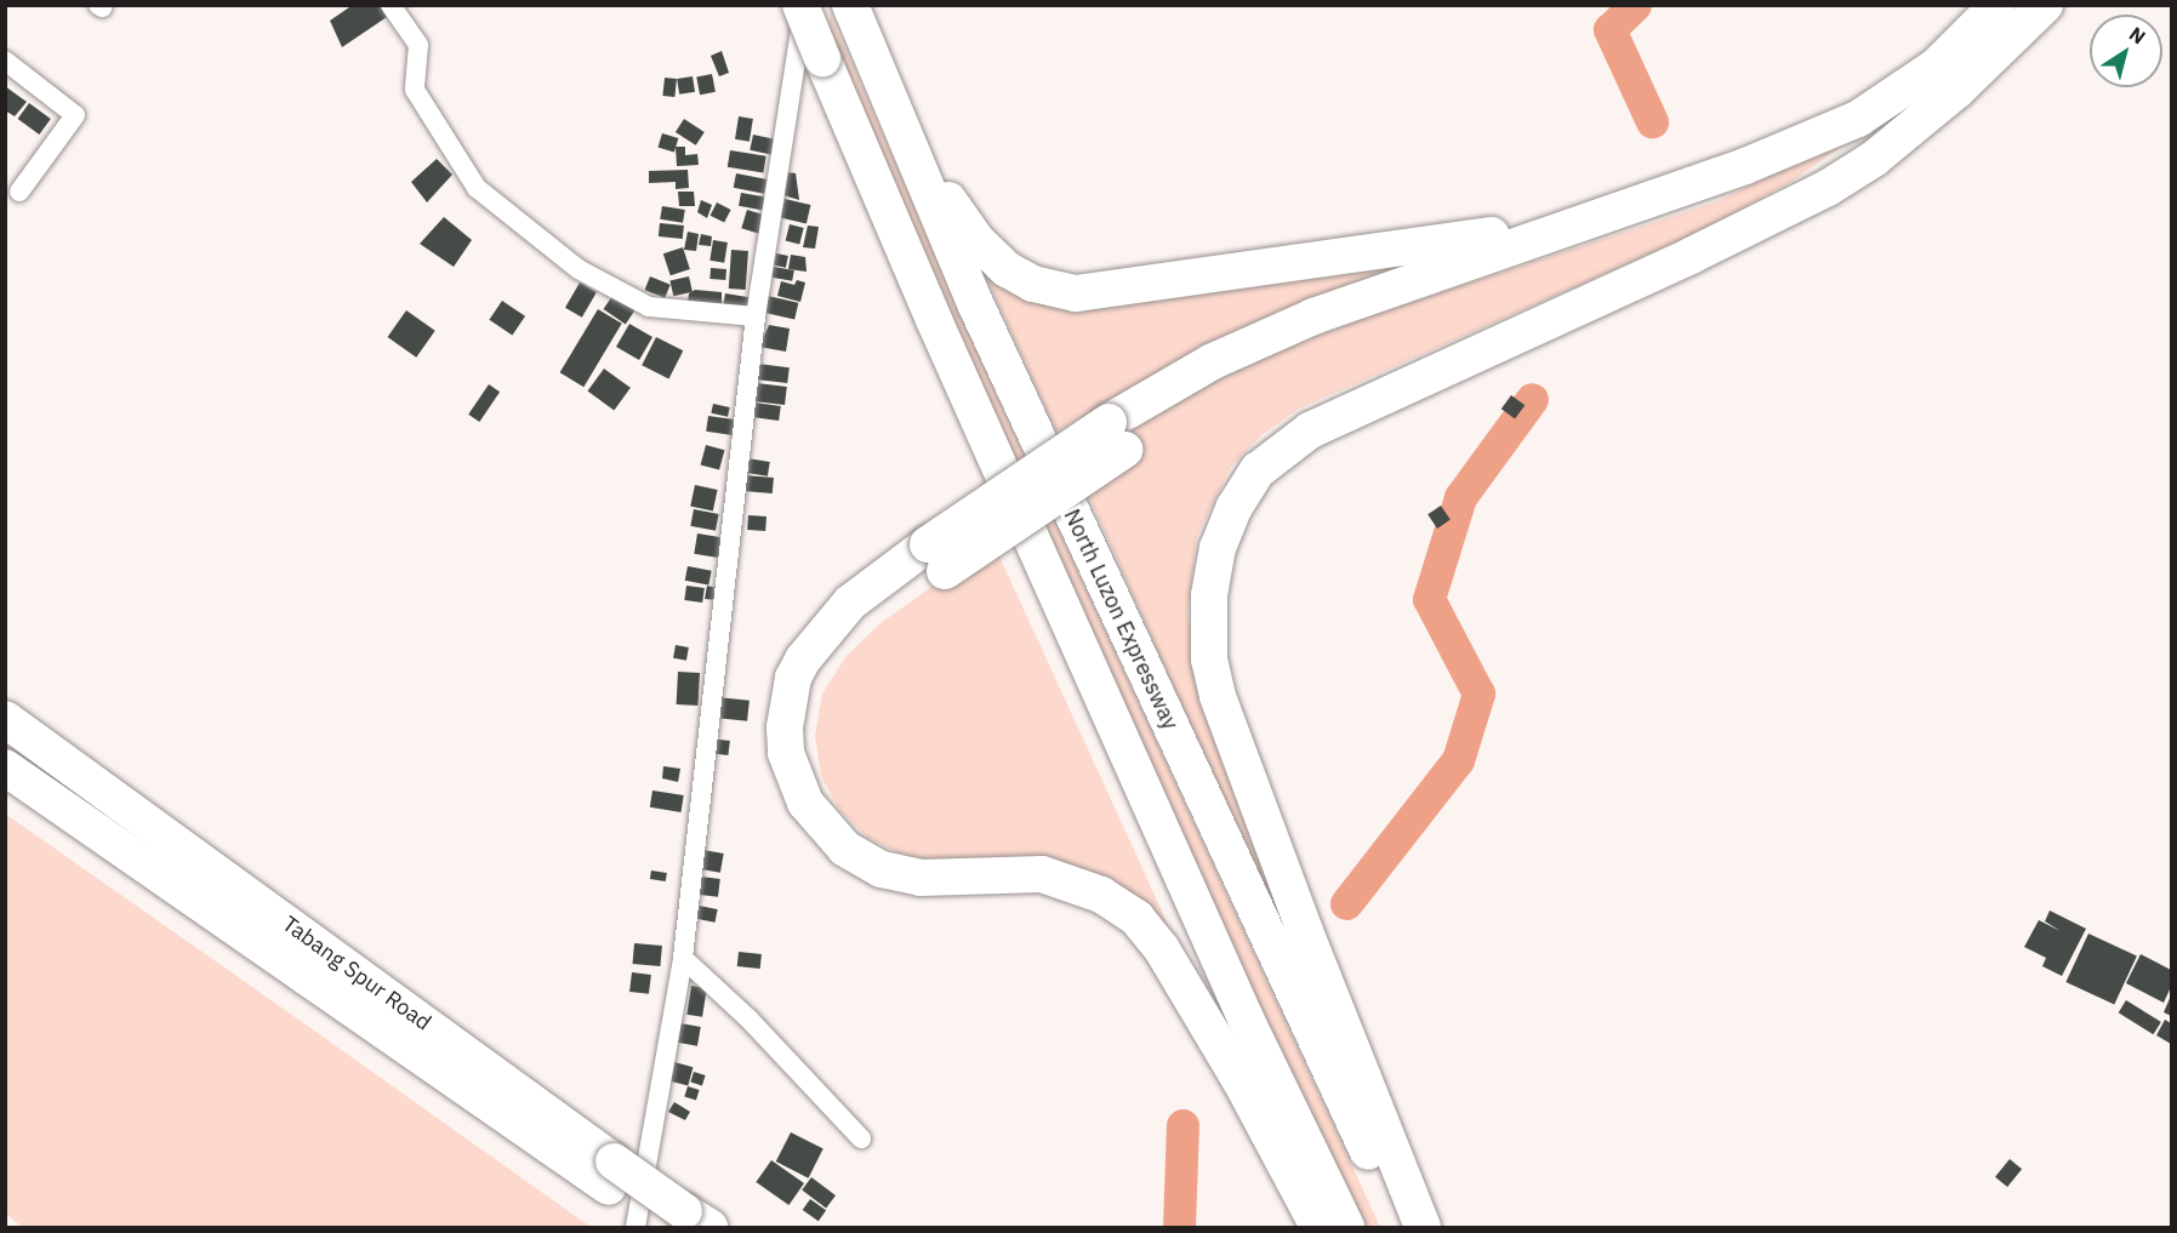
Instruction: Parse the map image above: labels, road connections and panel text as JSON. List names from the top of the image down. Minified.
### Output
{"streets":{"highway":["North Luzon Expressway","Tabang Spur Road"]},"north":"top right"}
